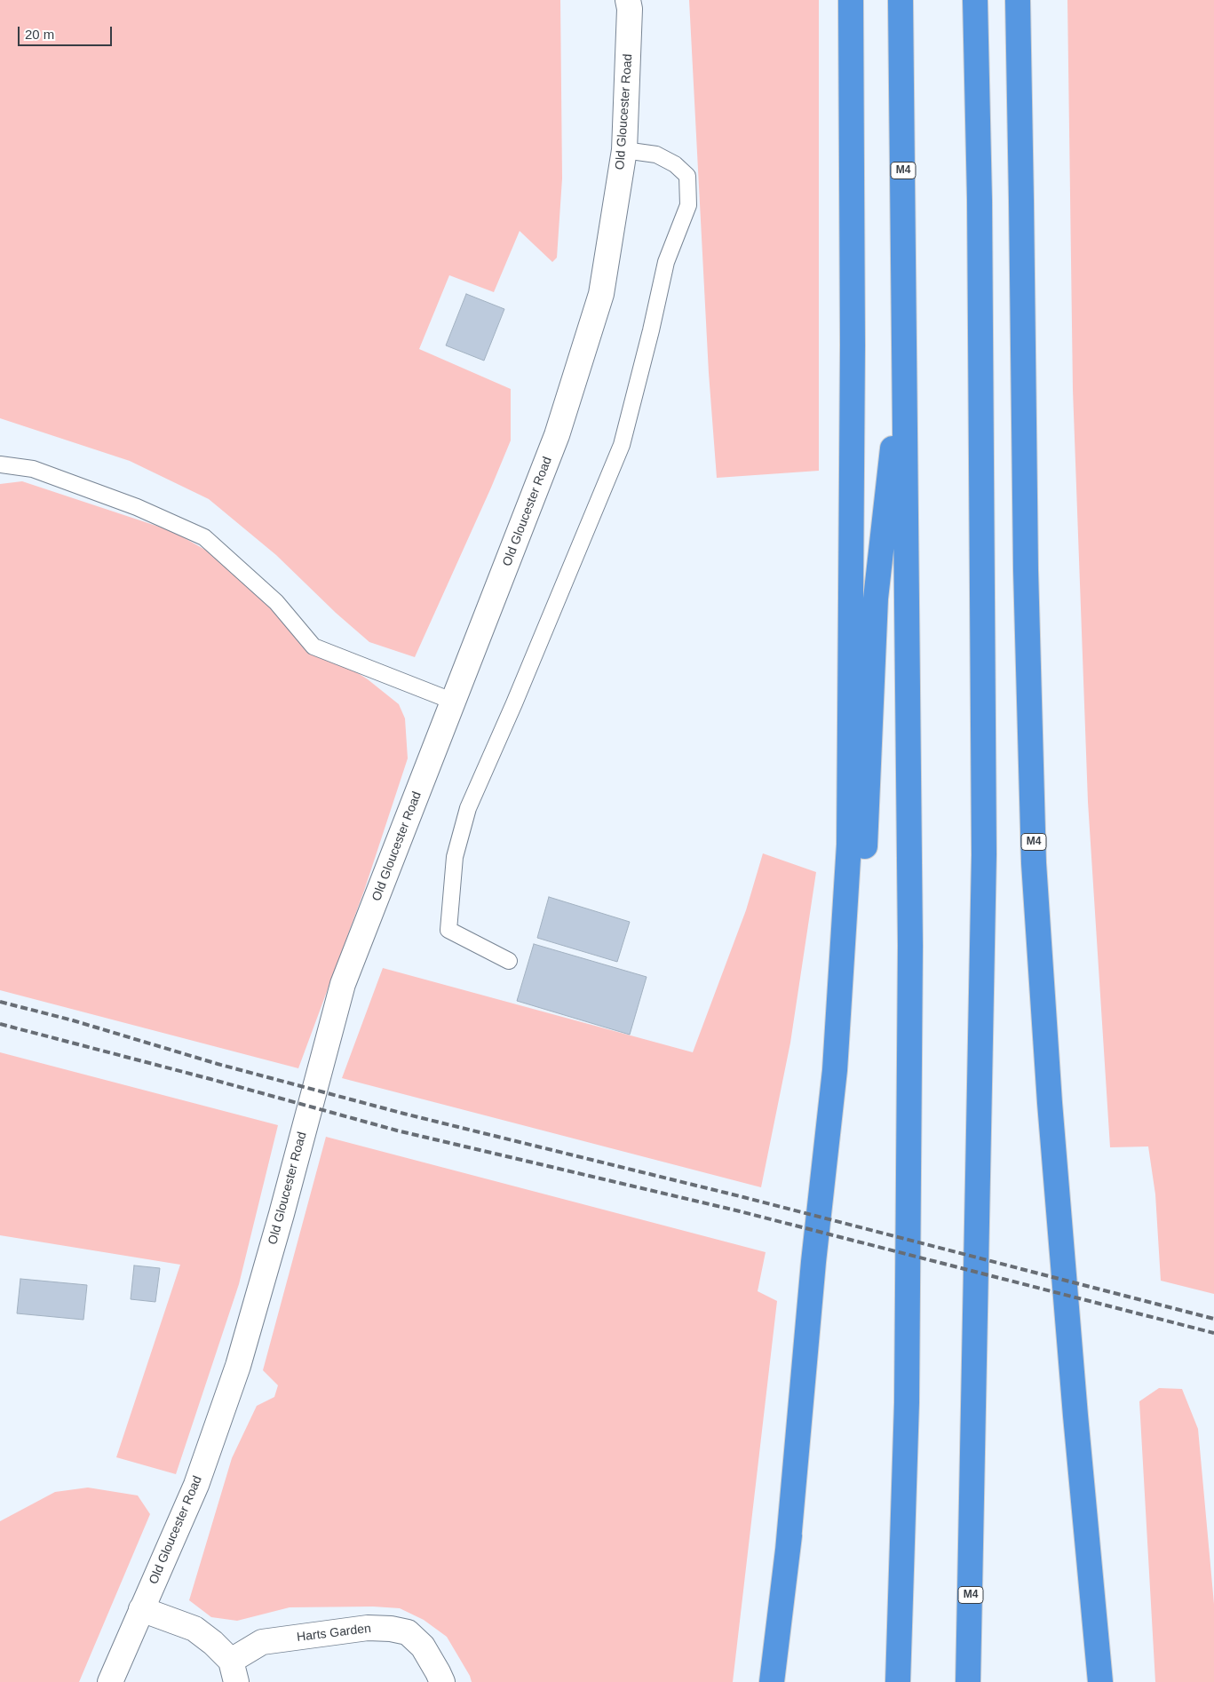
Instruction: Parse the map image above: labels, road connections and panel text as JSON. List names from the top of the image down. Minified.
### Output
{"streets":{"highway":["M4"],"main road":["Old Gloucester Road","Harts Garden"]},"scale_bar":"20 m"}
